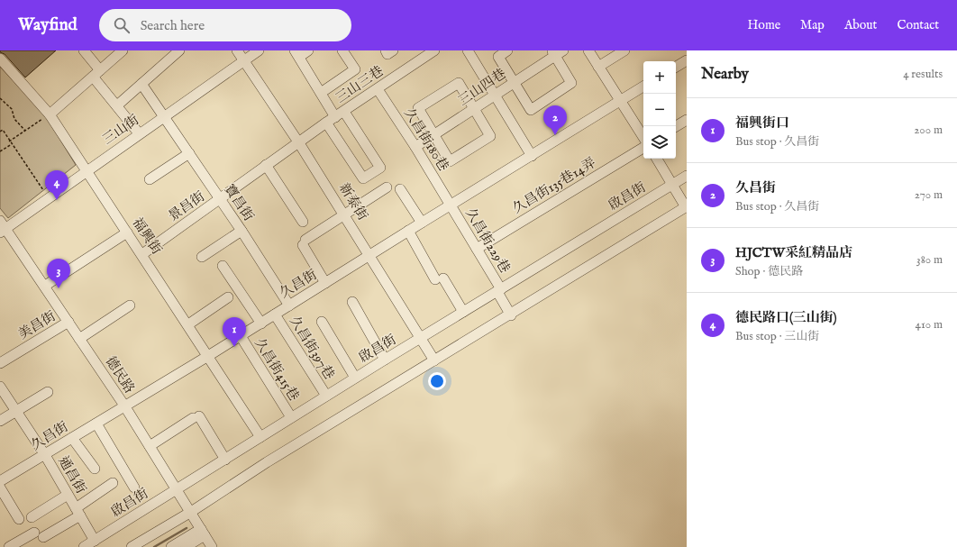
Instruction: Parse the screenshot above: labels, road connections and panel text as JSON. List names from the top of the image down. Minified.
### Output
{"streets":{"street":["三山三巷","三山四巷","三山街","久昌街180巷","久昌街135巷14弄","啟昌街","新泰街","寶昌街","景昌街","福興街","久昌街229巷","久昌街","美昌街","久昌街397巷","久昌街415巷","德民路","通昌街"]},"crossings":[["三山三巷","久昌街180巷"],["三山三巷","新泰街"],["三山三巷","景昌街"],["三山四巷","久昌街180巷"],["三山街","新泰街"],["三山街","寶昌街"],["三山街","福興街"],["三山街","德民路"],["久昌街180巷","久昌街229巷"],["久昌街180巷","久昌街"],["久昌街135巷14弄","久昌街229巷"],["啟昌街","新泰街"],["啟昌街","福興街"],["啟昌街","久昌街229巷"],["啟昌街","久昌街397巷"],["啟昌街","久昌街415巷"],["啟昌街","德民路"],["啟昌街","通昌街"],["新泰街","景昌街"],["新泰街","久昌街"],["寶昌街","景昌街"],["寶昌街","久昌街"],["景昌街","福興街"],["福興街","久昌街"],["久昌街229巷","久昌街"],["久昌街","久昌街397巷"],["久昌街","久昌街415巷"],["久昌街","德民路"],["久昌街","通昌街"],["美昌街","德民路"]],"page":{"header":"Wayfind","search":"Search here","nav":["Home","Map","About","Contact"],"heading":["Nearby","4 results"],"map_buttons":["+","−"],"list":[{"mark":"1","name":"福興街口","note":"Bus stop · 久昌街","value":"200 m"},{"mark":"2","name":"久昌街","note":"Bus stop · 久昌街","value":"270 m"},{"mark":"3","name":"HJCTW采紅精品店","note":"Shop · 德民路","value":"380 m"},{"mark":"4","name":"德民路口(三山街)","note":"Bus stop · 三山街","value":"410 m"}],"pins":["2","4","3","1"]}}
